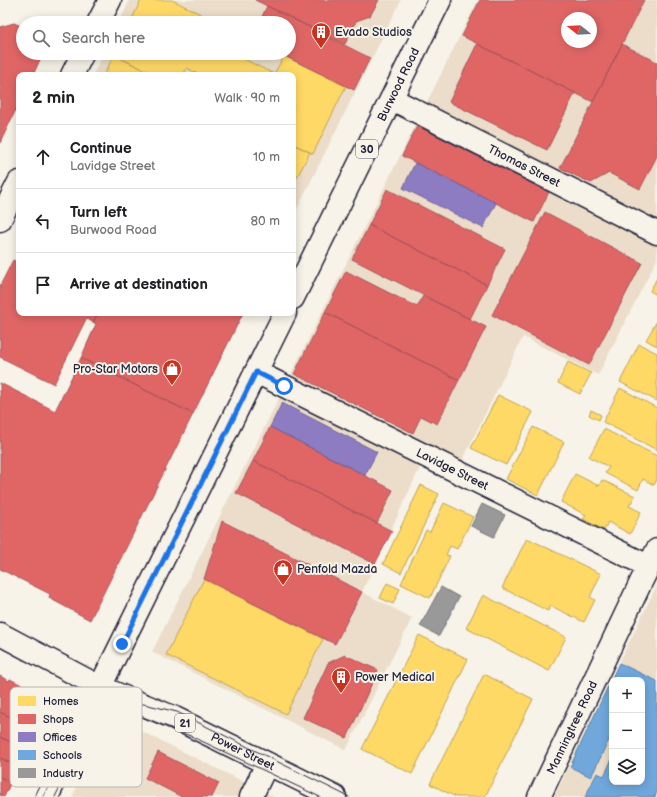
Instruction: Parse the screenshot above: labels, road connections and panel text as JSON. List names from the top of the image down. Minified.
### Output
{"streets":{"main road":["Burwood Road","30","Thomas Street","Lavidge Street","21","Manningtree Road","Power Street"]},"crossings":[["Burwood Road","Thomas Street"],["Lavidge Street","Manningtree Road"]],"places":{"building":["Evado Studios","Power Medical"],"shop":["Pro-Star Motors","Penfold Mazda"]},"legend":["Homes","Shops","Offices","Schools","Industry"],"north":"left","page":{"search":"Search here","heading":["2 min","Walk · 90 m"],"list":[["Continue","Lavidge Street","10 m"],["Turn left","Burwood Road","80 m"],"Arrive at destination"],"map_buttons":["+","−"]}}
